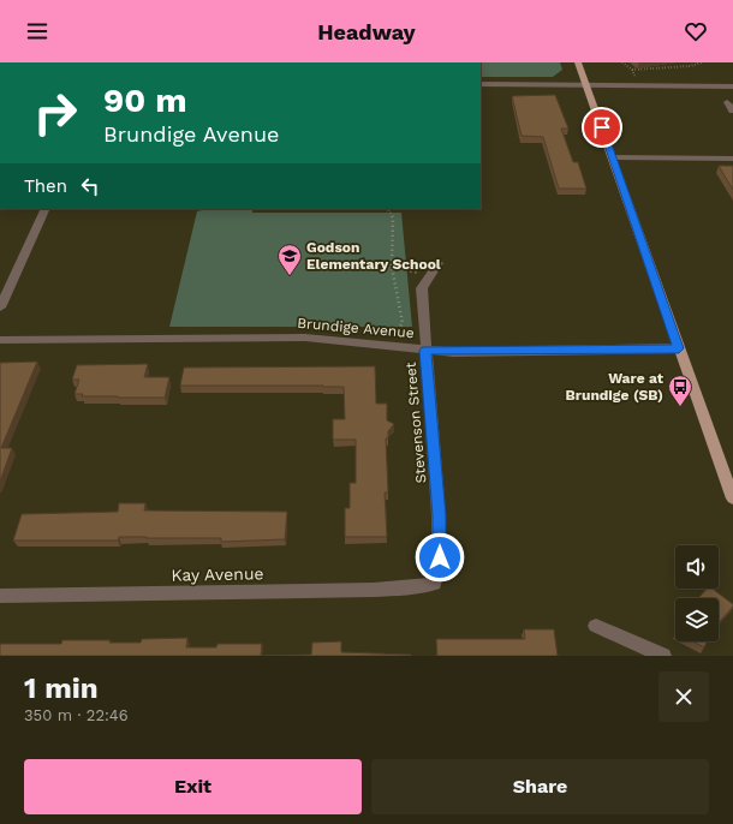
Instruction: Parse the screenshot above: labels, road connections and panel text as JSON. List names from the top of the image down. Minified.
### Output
{"streets":{"street":["Brundige Avenue","Stevenson Street","Kay Avenue"]},"crossings":[["Brundige Avenue","Stevenson Street"],["Stevenson Street","Kay Avenue"]],"places":{"school or university":["Godson Elementary School"],"bus stop":["Ware at Brundige (SB)"]},"page":{"header":"Headway","turn":["90 m","Brundige Avenue"],"then":"Then","heading":["1 min","350 m · 22:46"],"buttons":["Exit","Share"]}}
